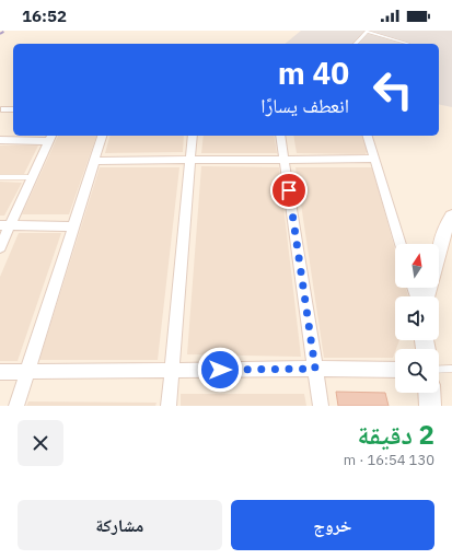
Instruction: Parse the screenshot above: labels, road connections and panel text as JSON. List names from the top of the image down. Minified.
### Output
{"north":"top","page":{"status":"16:52","turn":["40 m","انعطف يسارًا"],"heading":["2 دقيقة","130 m · 16:54"],"buttons":["خروج","مشاركة"]}}
